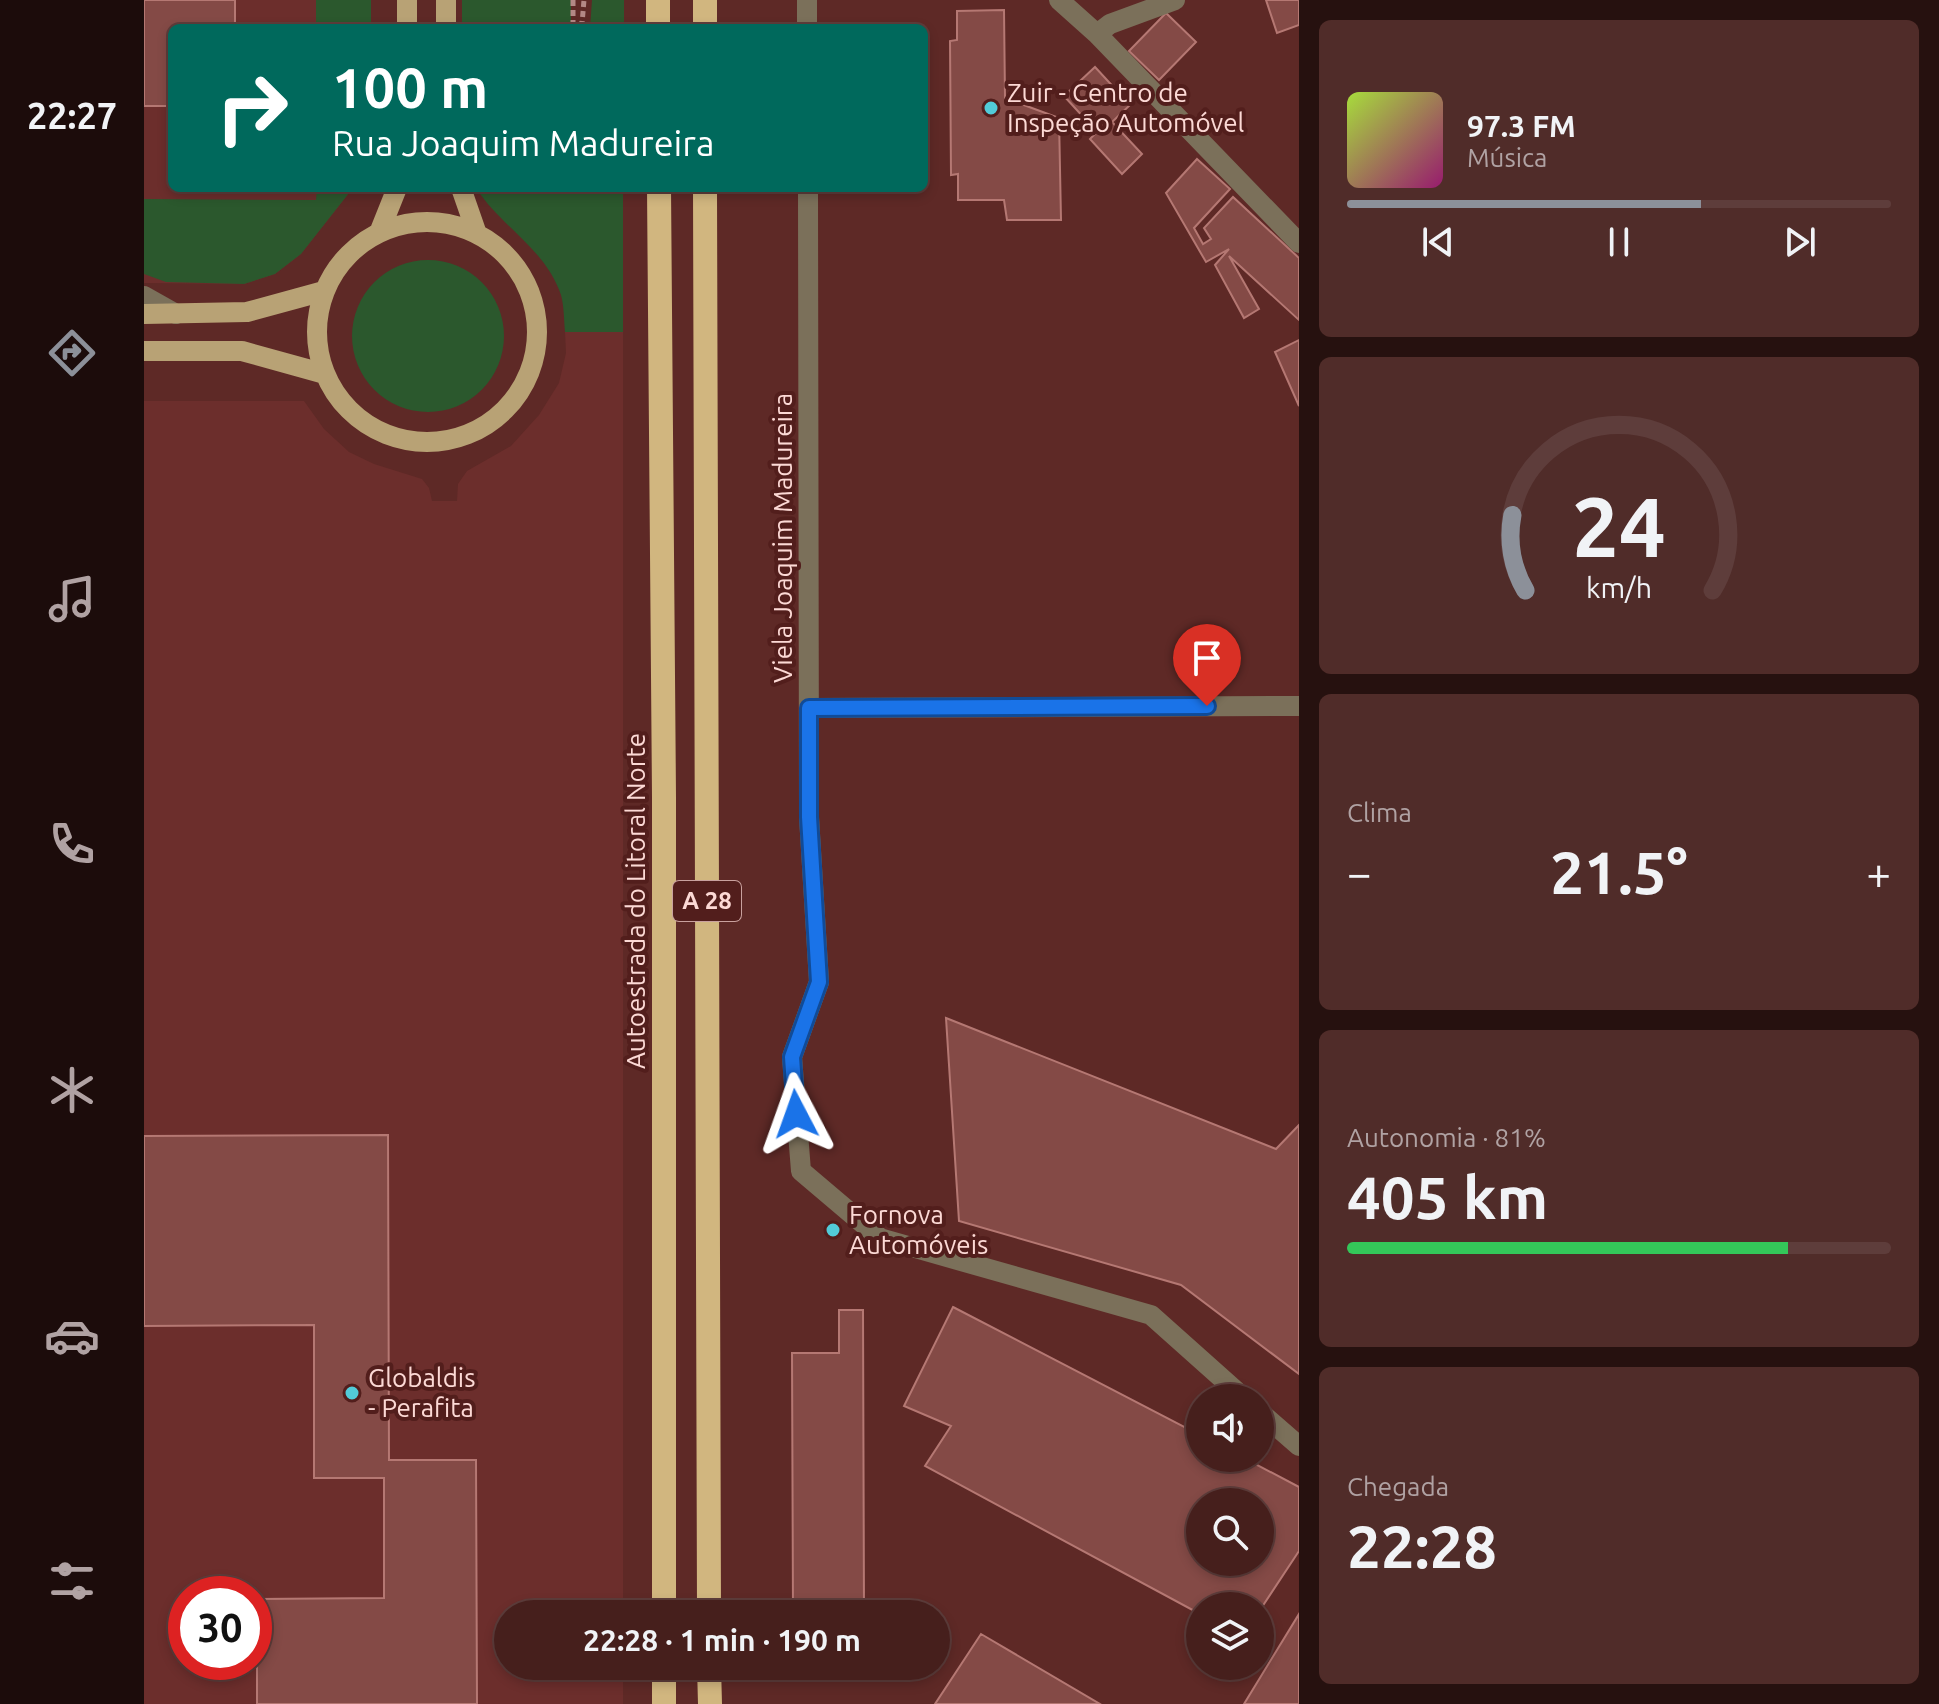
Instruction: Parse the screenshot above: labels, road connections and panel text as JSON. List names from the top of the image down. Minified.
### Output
{"streets":{"highway":["Autoestrada do Litoral Norte","A 28"],"street":["Viela Joaquim Madureira"]},"places":["Zuir - Centro de Inspeção Automóvel","Fornova Automóveis","Globaldis - Perafita"],"page":{"tabs":"22:27","turn":["100 m","Rua Joaquim Madureira"],"song":["97.3 FM","Música"],"tile":["Clima",["Autonomia · 81%","405 km"],["Chegada","22:28"]],"heat":["−","21.5°","+"],"limit":"30","trip":"22:28 · 1 min · 190 m","gauge":["24","km/h"]}}
